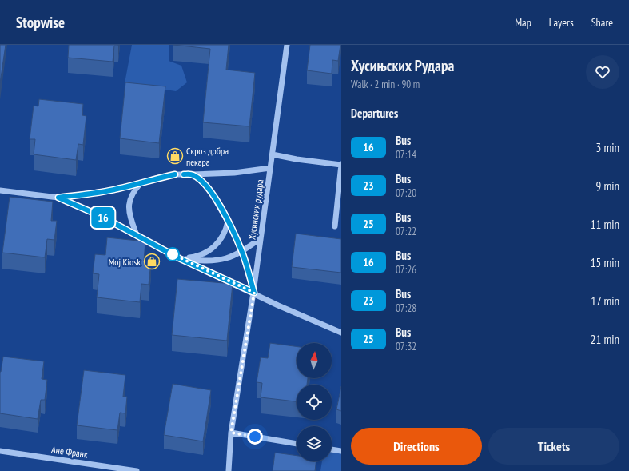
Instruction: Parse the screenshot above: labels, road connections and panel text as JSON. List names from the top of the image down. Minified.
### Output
{"streets":{"street":["Хусинских рудара","Ане Франк"]},"places":{"shop":["Скроз добра пекара","Moj Kiosk"]},"lines":["bus line 16"],"north":"top","page":{"header":"Stopwise","nav":["Map","Layers","Share"],"on_map":"16","heading":[["Хусињских Рудара","Walk · 2 min · 90 m"],"Departures"],"list":[{"mark":"16","name":"Bus","note":"07:14","value":"3 min"},{"mark":"23","name":"Bus","note":"07:20","value":"9 min"},{"mark":"25","name":"Bus","note":"07:22","value":"11 min"},{"mark":"16","name":"Bus","note":"07:26","value":"15 min"},{"mark":"23","name":"Bus","note":"07:28","value":"17 min"},{"mark":"25","name":"Bus","note":"07:32","value":"21 min"}],"buttons":["Directions","Tickets"]}}
